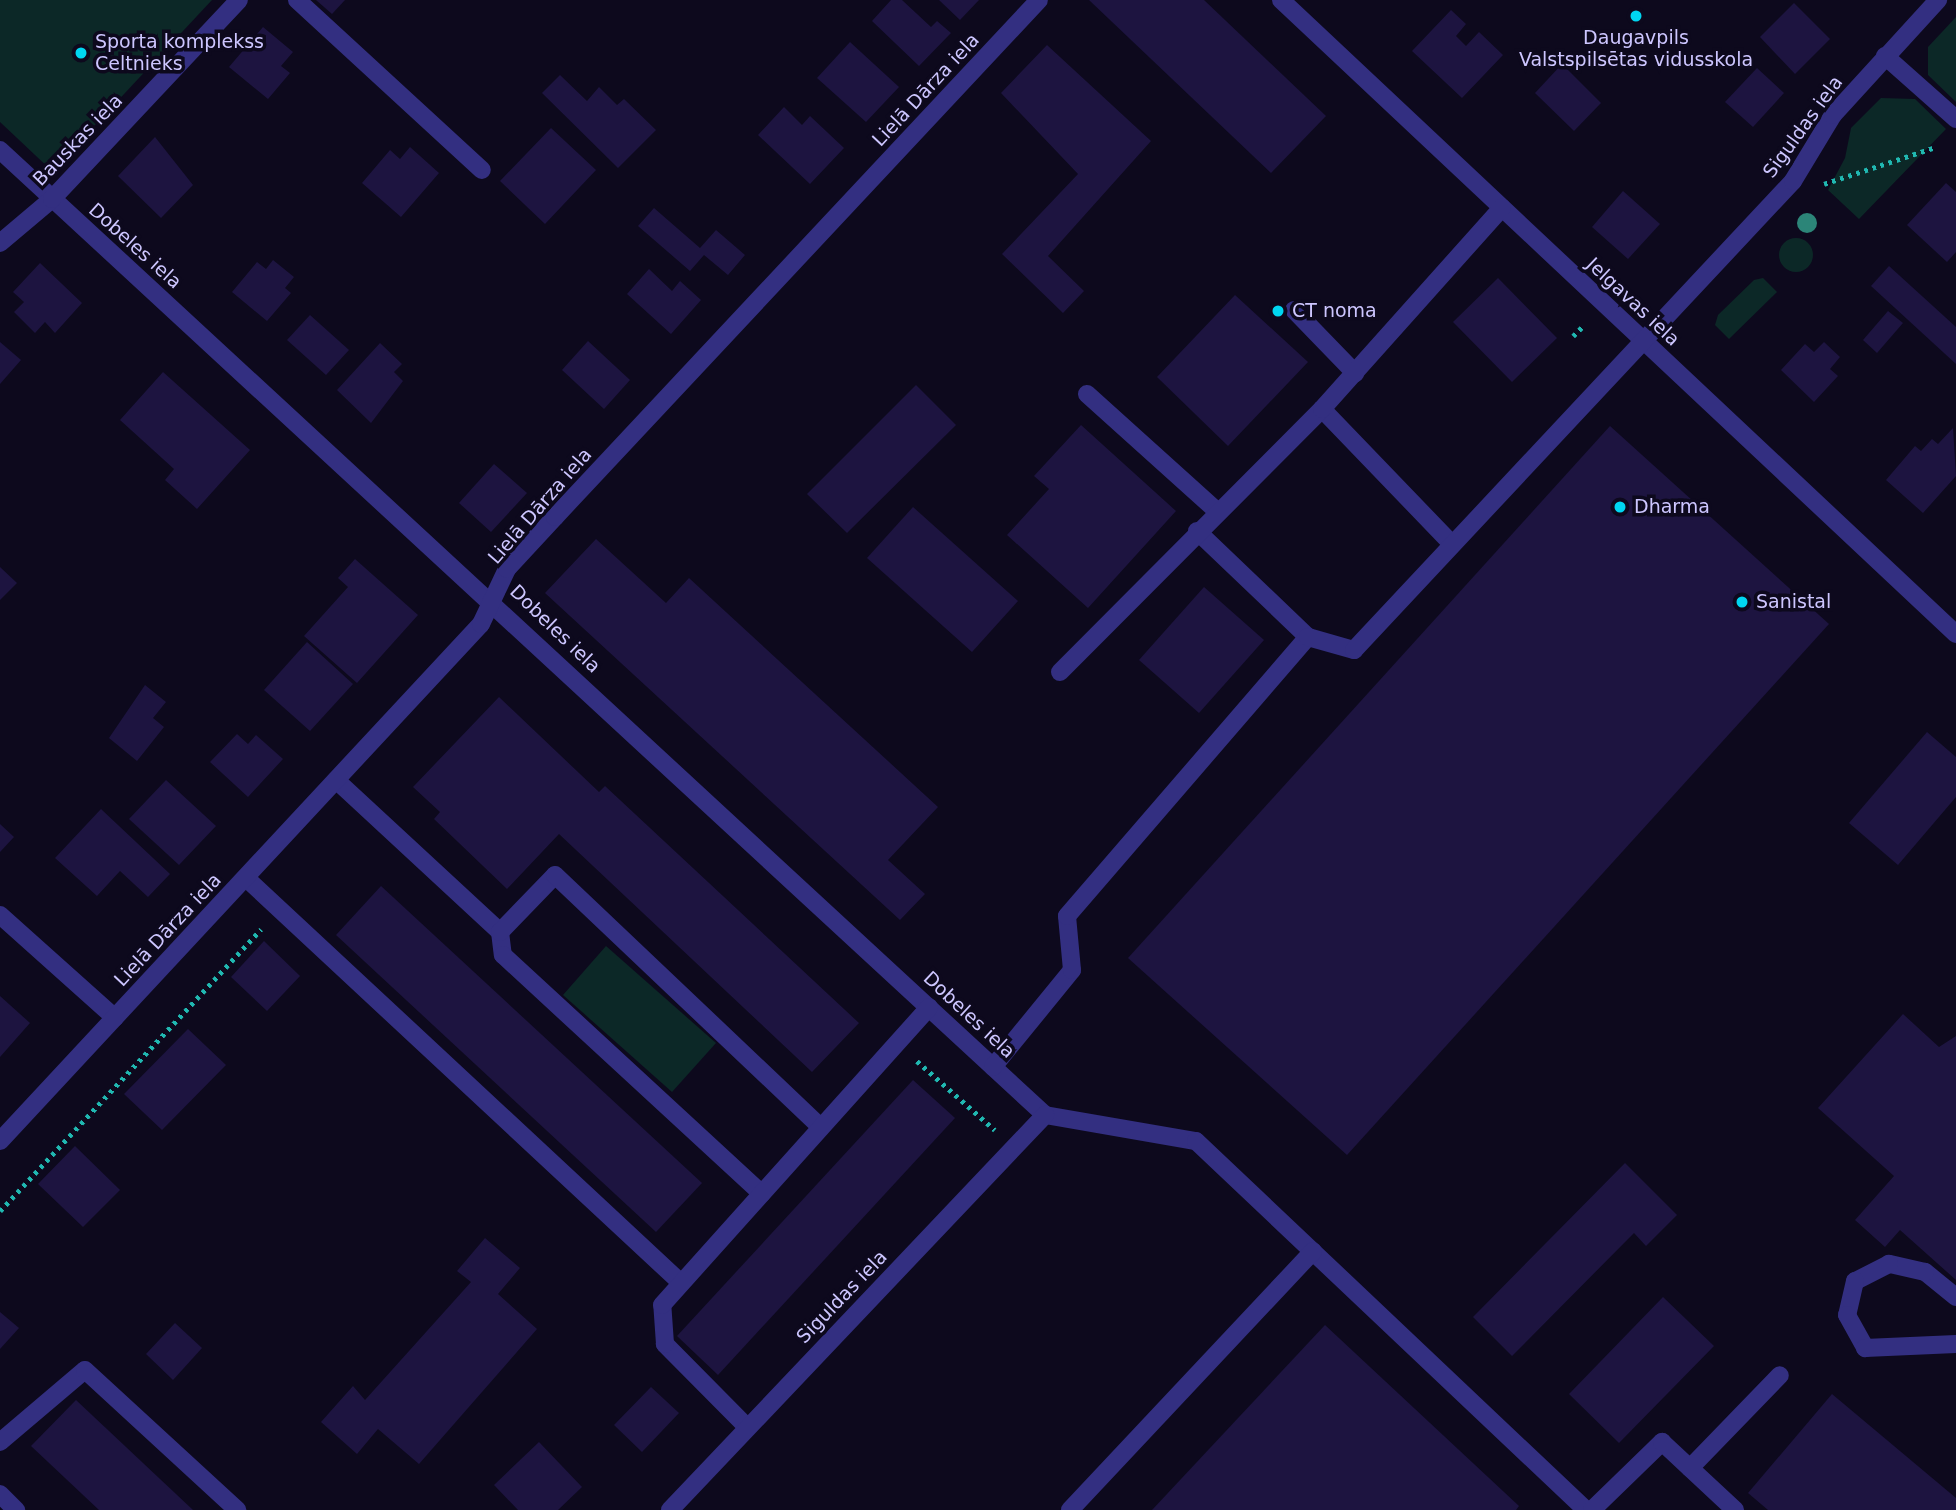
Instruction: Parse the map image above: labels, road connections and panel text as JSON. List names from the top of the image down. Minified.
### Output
{"streets":{"street":["Lielā Dārza iela","Siguldas iela","Bauskas iela","Dobeles iela","Jelgavas iela"]},"crossings":[["Lielā Dārza iela","Dobeles iela"],["Siguldas iela","Dobeles iela"],["Siguldas iela","Jelgavas iela"],["Bauskas iela","Dobeles iela"]],"places":["Daugavpils Valstspilsētas vidusskola","Sporta komplekss Celtnieks","CT noma","Dharma","Sanistal"]}
